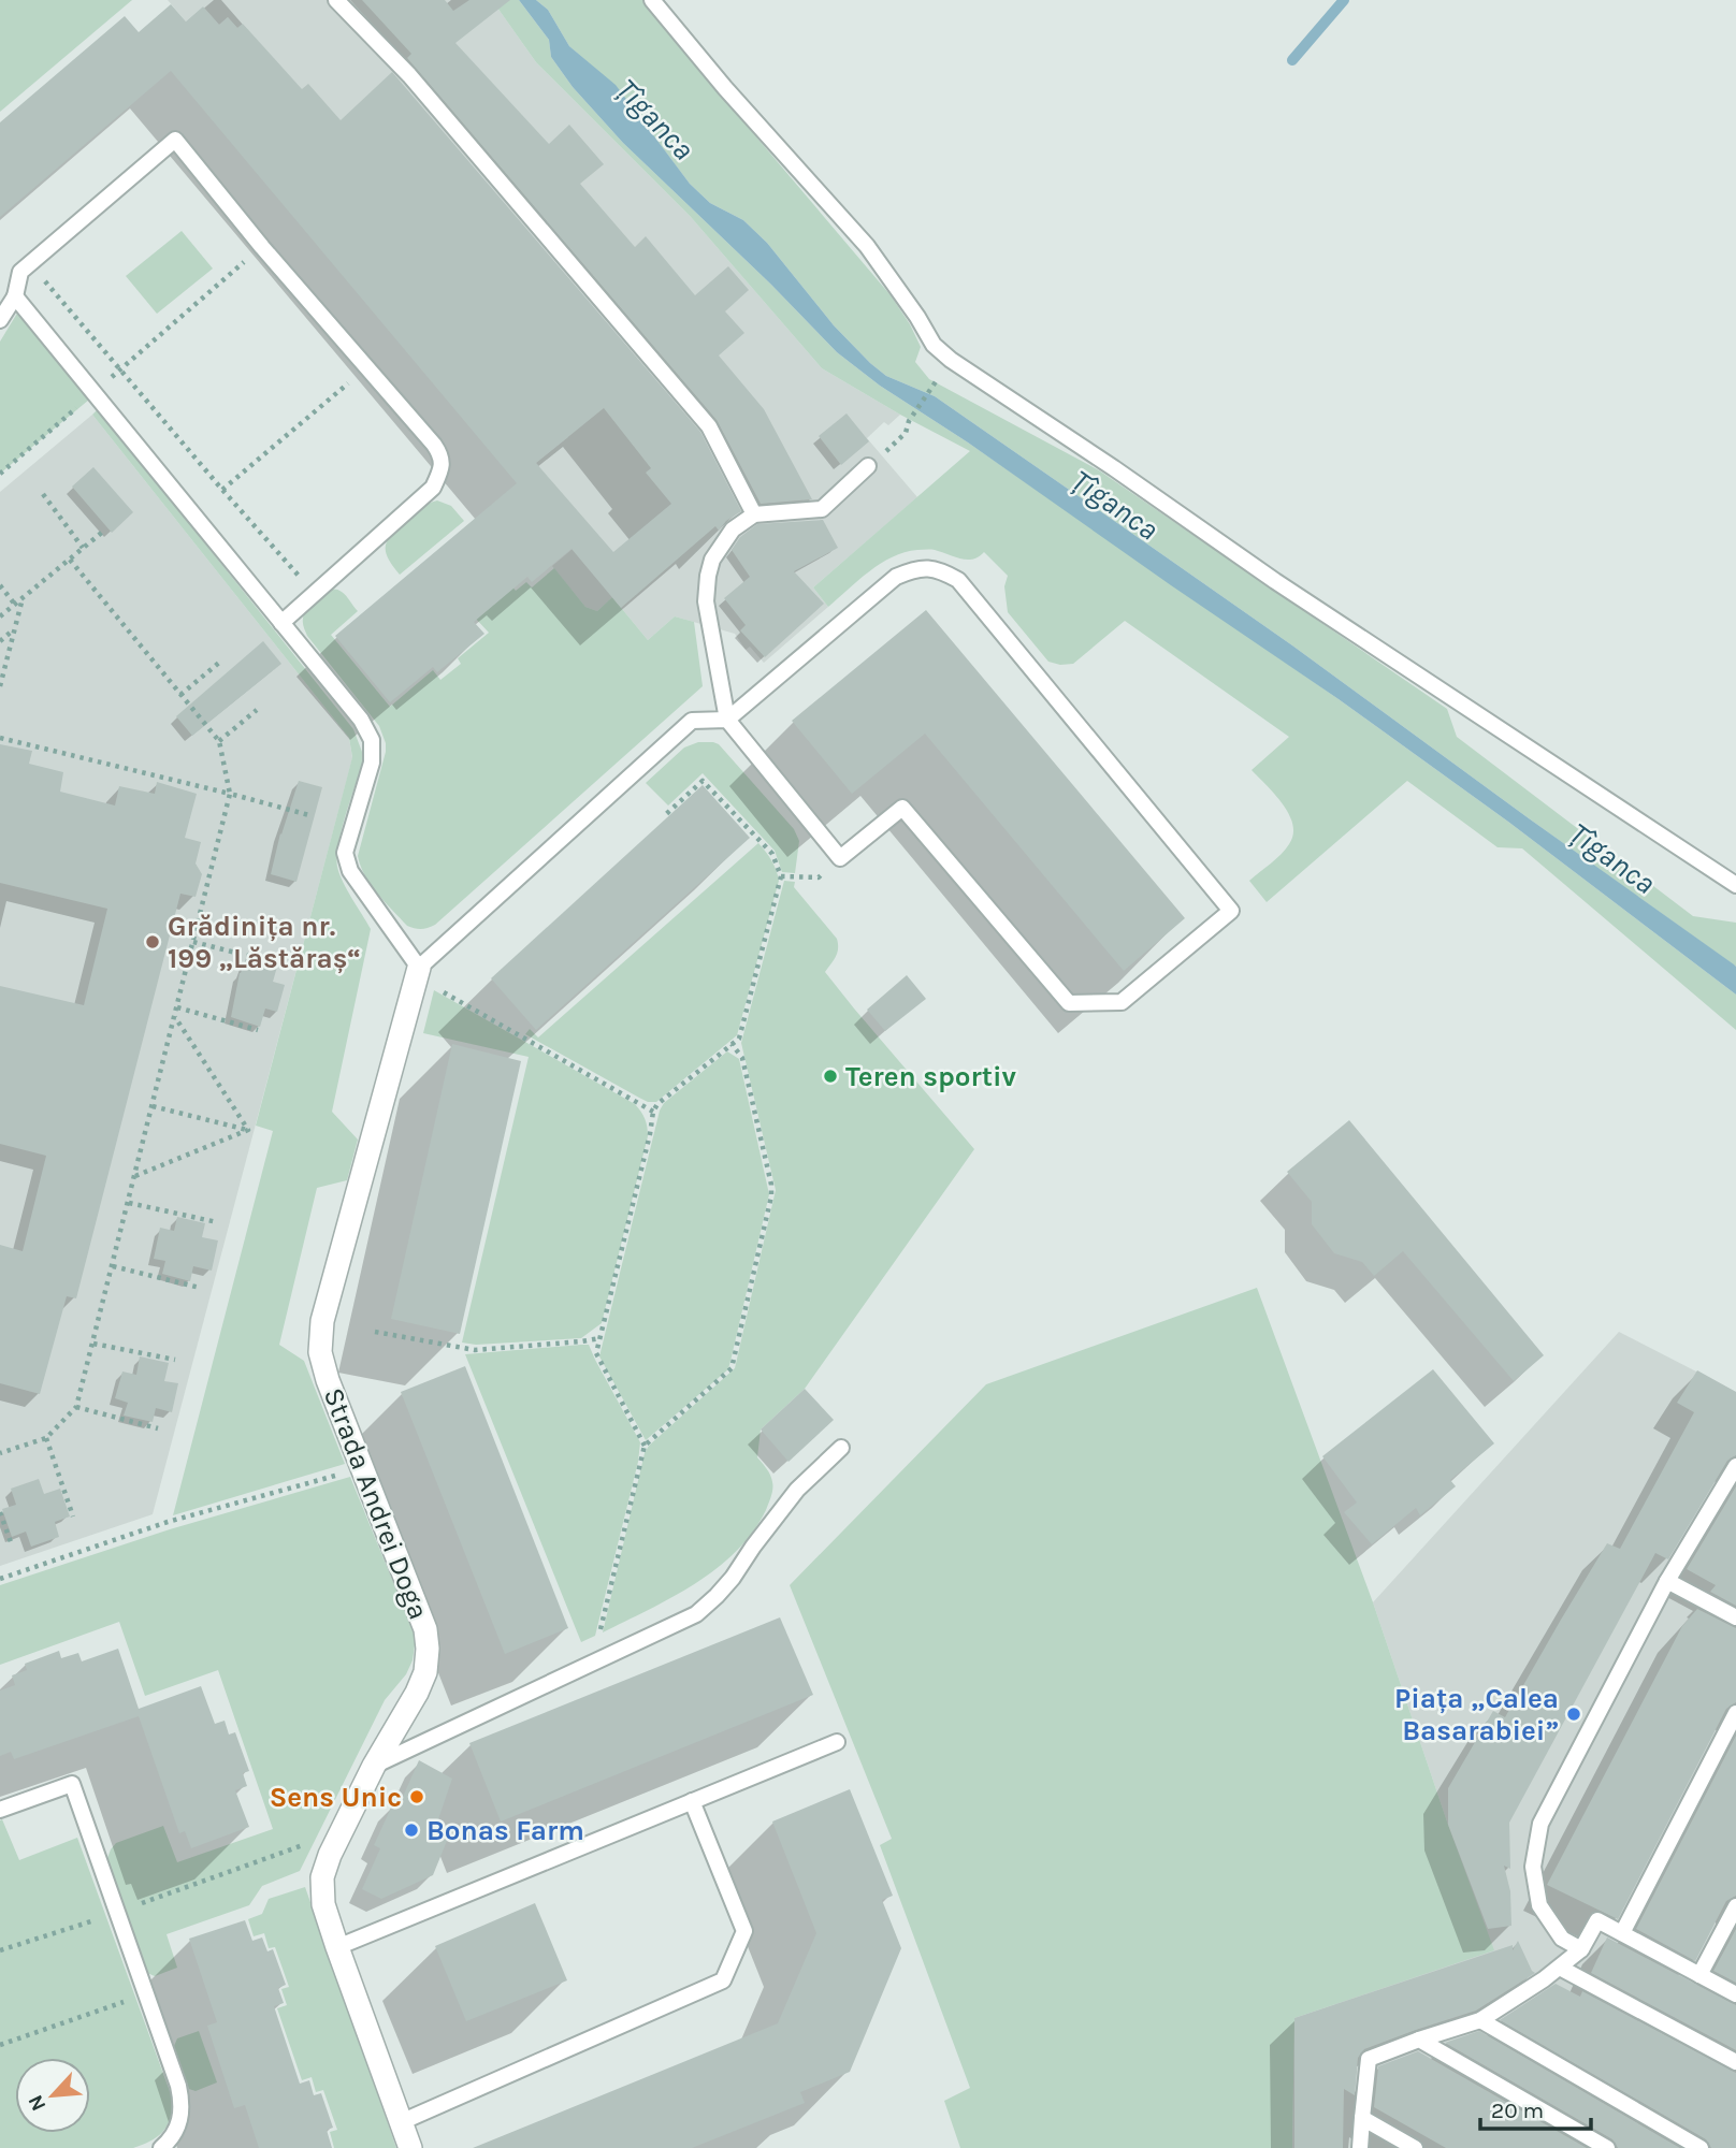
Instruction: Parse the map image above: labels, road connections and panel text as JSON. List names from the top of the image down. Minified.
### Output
{"streets":{"street":["Strada Andrei Doga"]},"water":["Țîganca"],"places":["Grădinița nr. 199 „Lăstăraș“","Teren sportiv","Piața „Calea Basarabiei”","Sens Unic","Bonas Farm"],"scale_bar":"20 m","north":"bottom left"}
